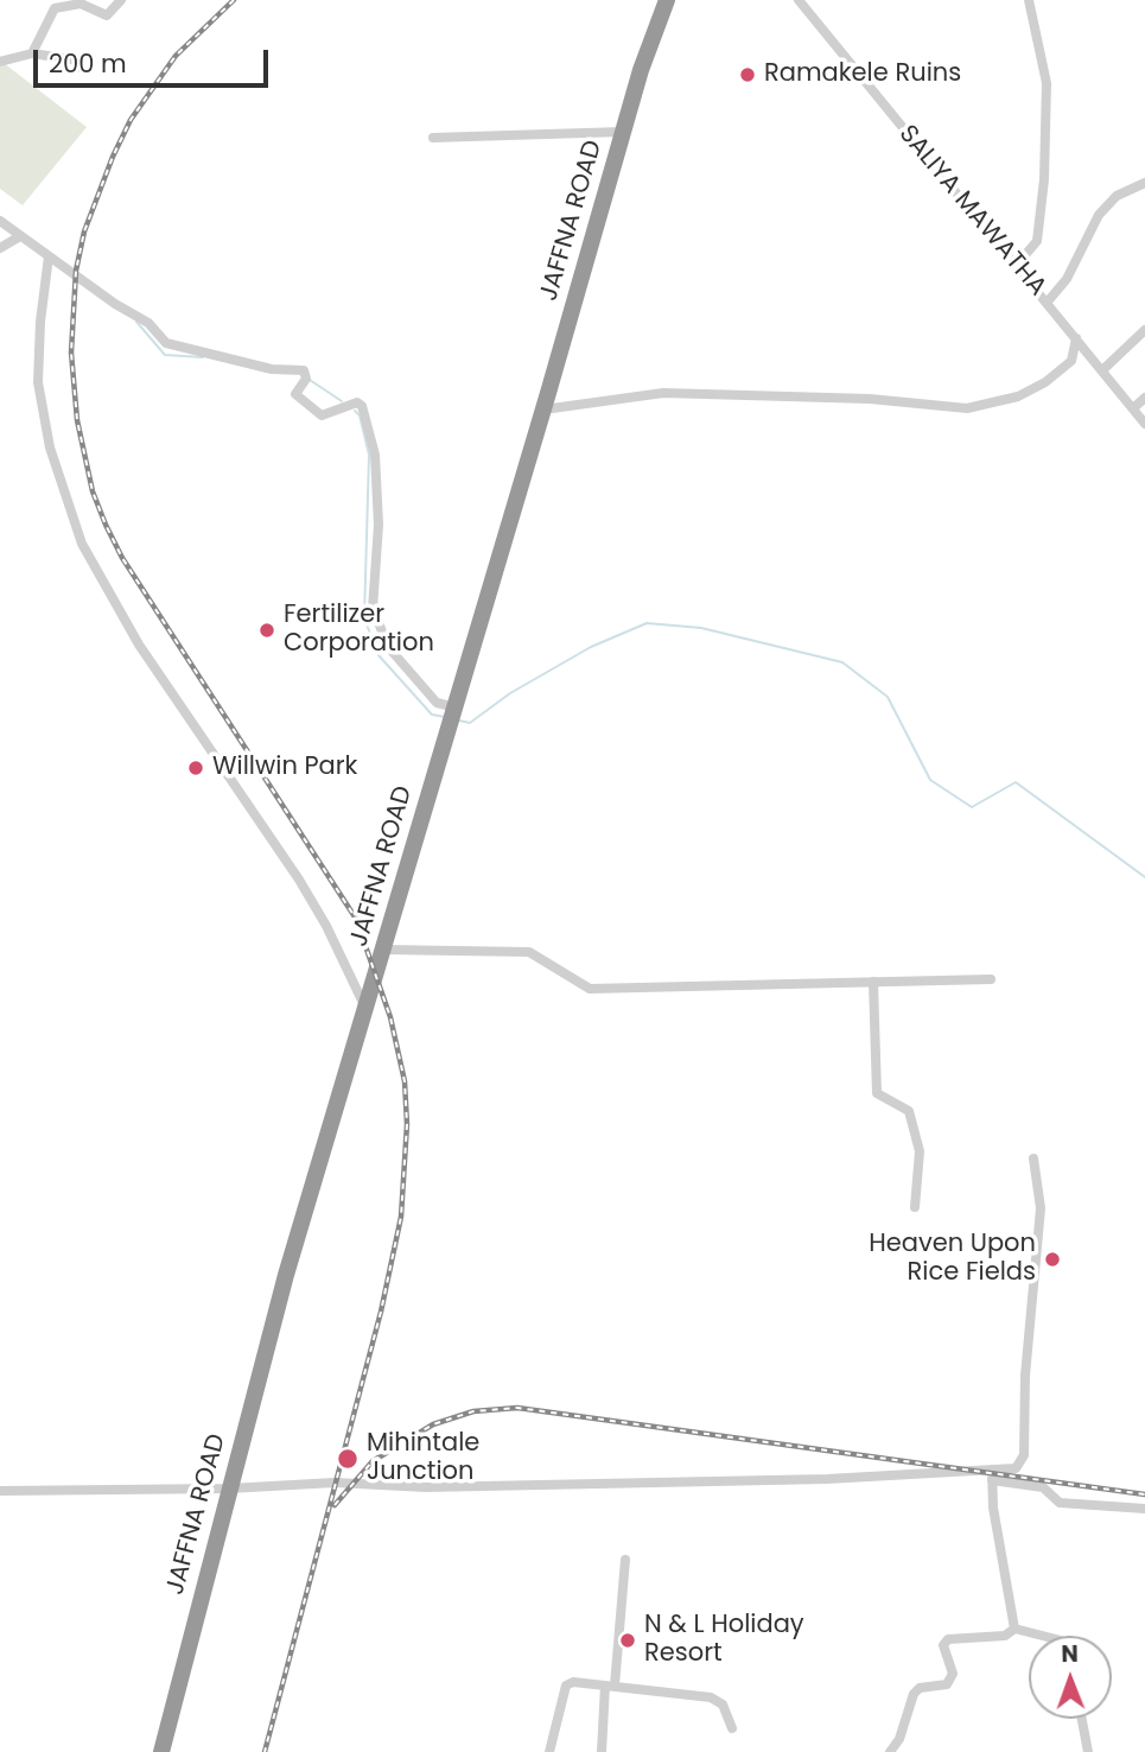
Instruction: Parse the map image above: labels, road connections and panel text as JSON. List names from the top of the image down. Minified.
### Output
{"streets":{"highway":["JAFFNA ROAD"],"street":["SALIYA MAWATHA"]},"places":["Ramakele Ruins","Fertilizer Corporation","Willwin Park","Heaven Upon Rice Fields","Mihintale Junction","N & L Holiday Resort"],"scale_bar":"200 m","north":"top"}
